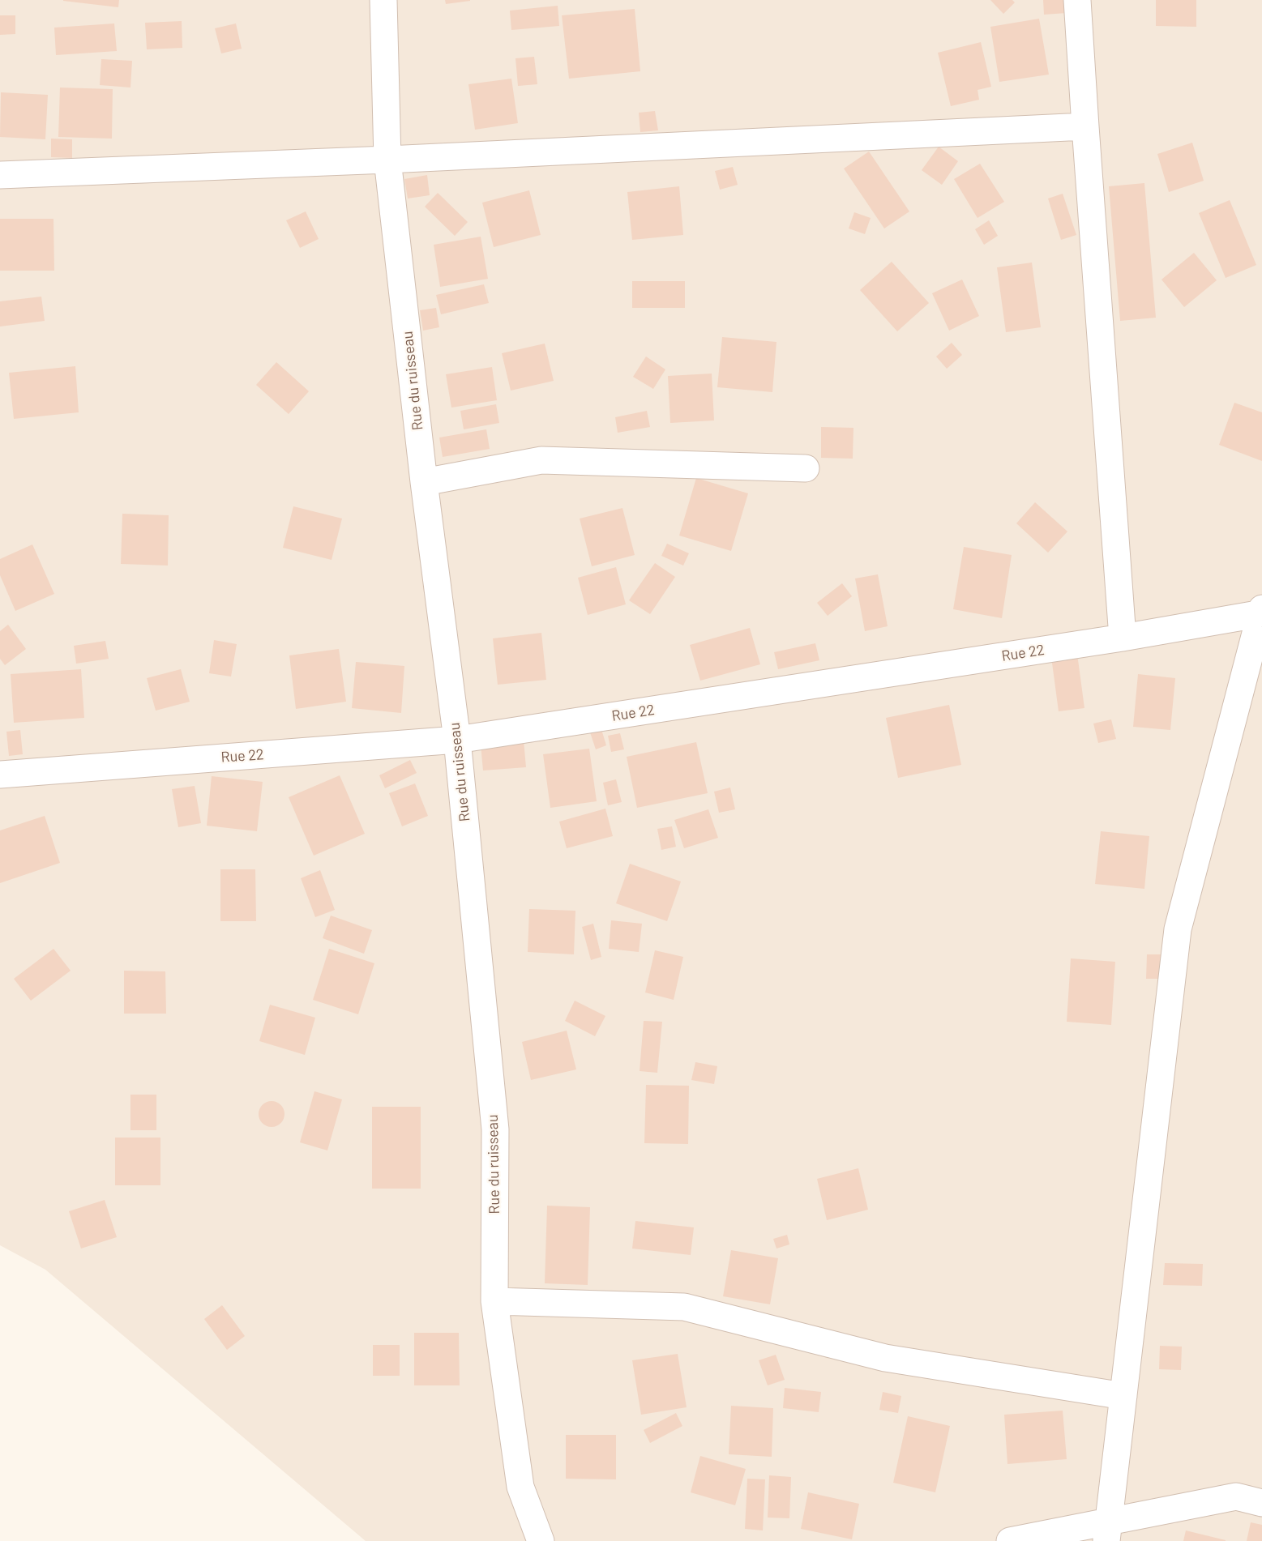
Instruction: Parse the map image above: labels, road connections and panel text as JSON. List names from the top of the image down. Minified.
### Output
{"streets":{"street":["Rue du ruisseau","Rue 22"]},"crossings":[["Rue du ruisseau","Rue 22"]]}
